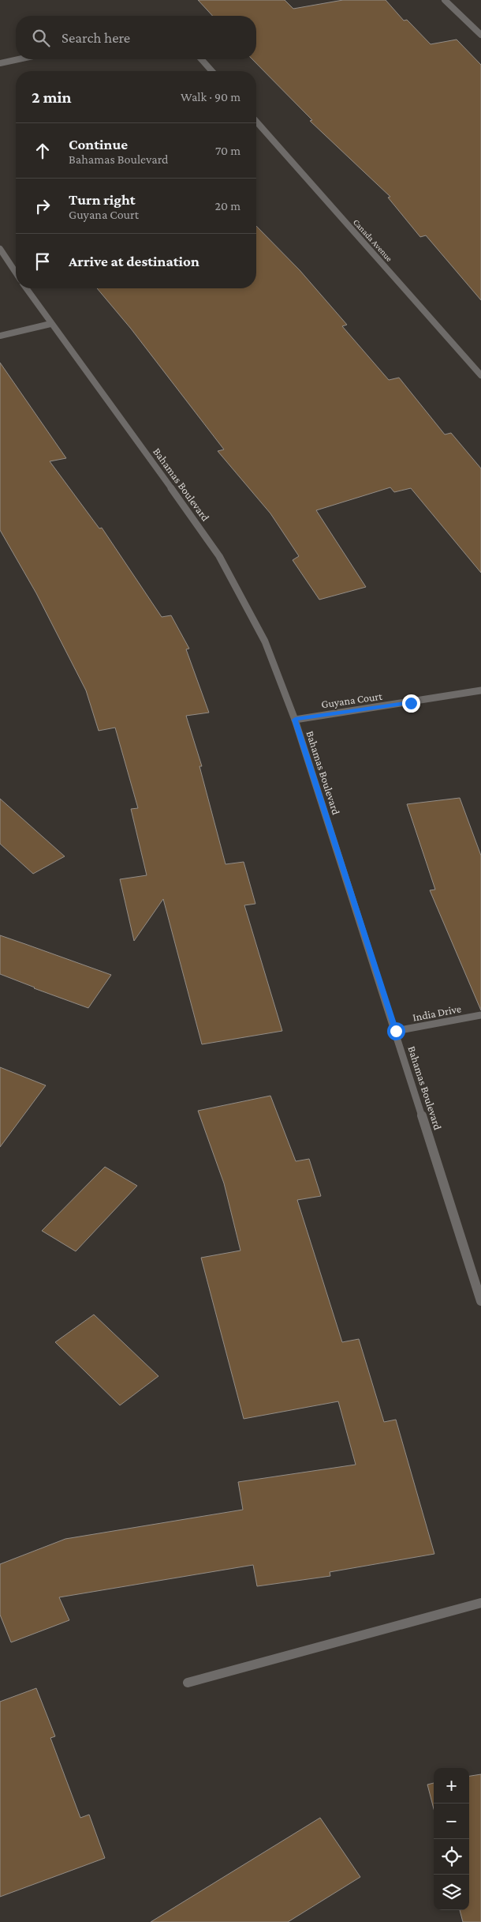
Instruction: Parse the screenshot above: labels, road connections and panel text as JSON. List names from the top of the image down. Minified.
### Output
{"streets":{"street":["Canada Avenue","Bahamas Boulevard","Guyana Court","India Drive"]},"crossings":[["Bahamas Boulevard","Guyana Court"],["Bahamas Boulevard","India Drive"]],"page":{"search":"Search here","heading":["2 min","Walk · 90 m"],"list":[["Continue","Bahamas Boulevard","70 m"],["Turn right","Guyana Court","20 m"],"Arrive at destination"],"map_buttons":["+","−"]}}
